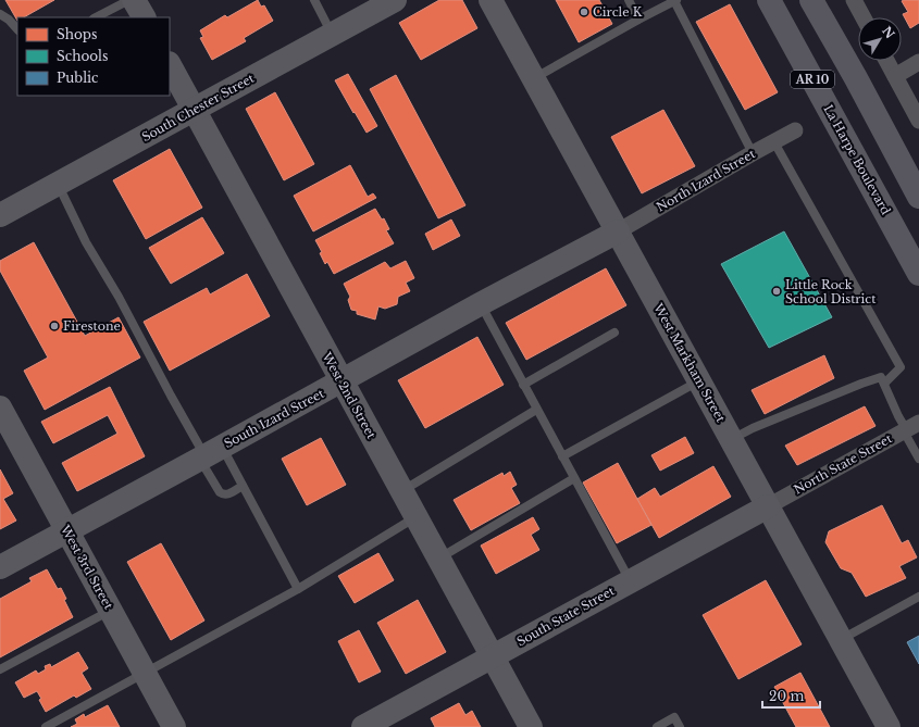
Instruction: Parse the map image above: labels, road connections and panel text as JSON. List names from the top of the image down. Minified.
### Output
{"streets":{"main road":["AR 10","La Harpe Boulevard"],"street":["South Chester Street","North Izard Street","West Markham Street","West 2nd Street","South Izard Street","North State Street","West 3rd Street","South State Street"]},"crossings":[["South Chester Street","West 2nd Street"],["North Izard Street","West Markham Street"],["North Izard Street","South Izard Street"],["West Markham Street","South Izard Street"],["West Markham Street","North State Street"],["West Markham Street","South State Street"],["West 2nd Street","South Izard Street"],["West 2nd Street","South State Street"],["South Izard Street","West 3rd Street"],["North State Street","South State Street"]],"places":["Circle K","Little Rock School District","Firestone"],"legend":["Shops","Schools","Public"],"scale_bar":"20 m","north":"top right"}
